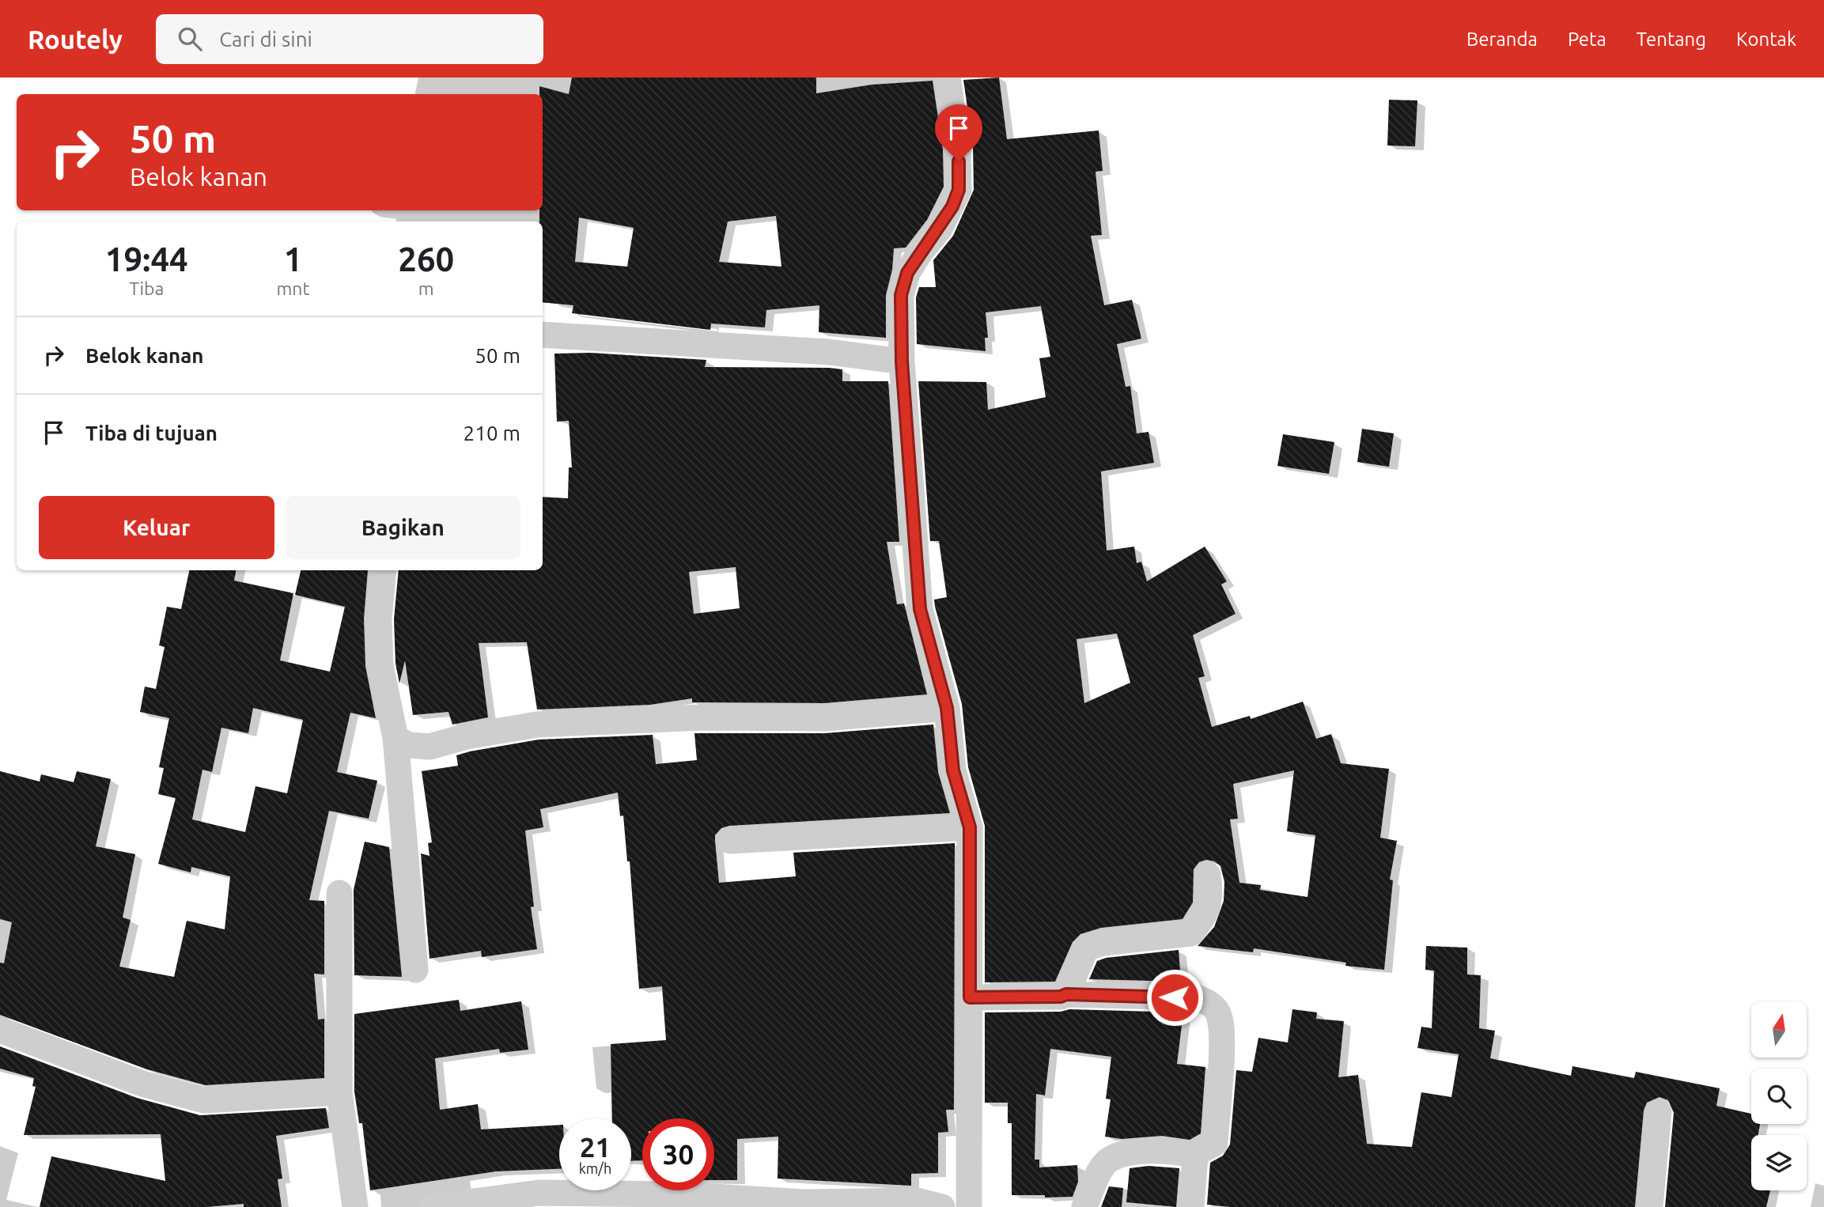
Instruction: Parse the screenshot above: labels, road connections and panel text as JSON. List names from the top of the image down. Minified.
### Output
{"north":"top","page":{"header":"Routely","search":"Cari di sini","nav":["Beranda","Peta","Tentang","Kontak"],"turn":["50 m","Belok kanan"],"eta":["19:44","Tiba","1","mnt","260","m"],"list":[{"name":"Belok kanan","value":"50 m"},{"name":"Tiba di tujuan","value":"210 m"}],"buttons":["Keluar","Bagikan"],"speed":"21 km/h","limit":"30"}}
